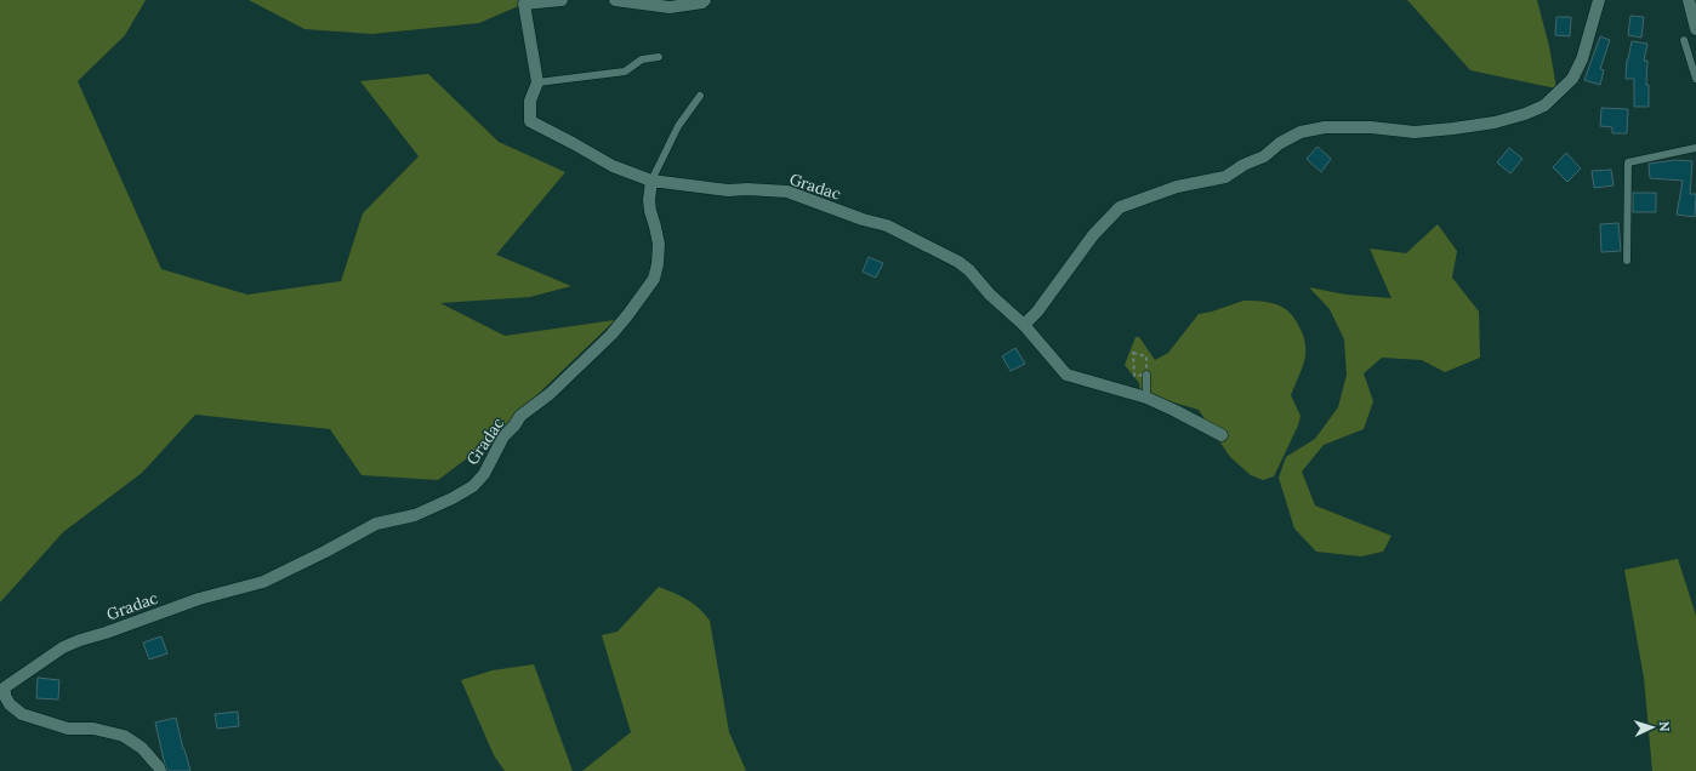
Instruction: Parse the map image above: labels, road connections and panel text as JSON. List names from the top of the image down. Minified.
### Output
{"streets":{"street":["Gradac"]},"north":"right"}
